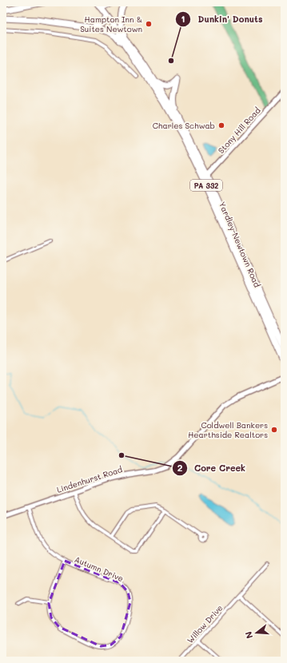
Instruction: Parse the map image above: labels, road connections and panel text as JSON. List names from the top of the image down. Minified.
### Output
{"streets":{"highway":["PA 332","Yardley-Newtown Road"],"street":["Stony Hill Road","Lindenhurst Road","Autumn Drive","Willow Drive"]},"crossings":[["Stony Hill Road","Yardley-Newtown Road"],["Lindenhurst Road","Autumn Drive"]],"places":["Hampton Inn & Suites Newtown","Dunkin' Donuts","Charles Schwab","Coldwell Bankers Hearthside Realtors","Core Creek"],"north":"left"}
